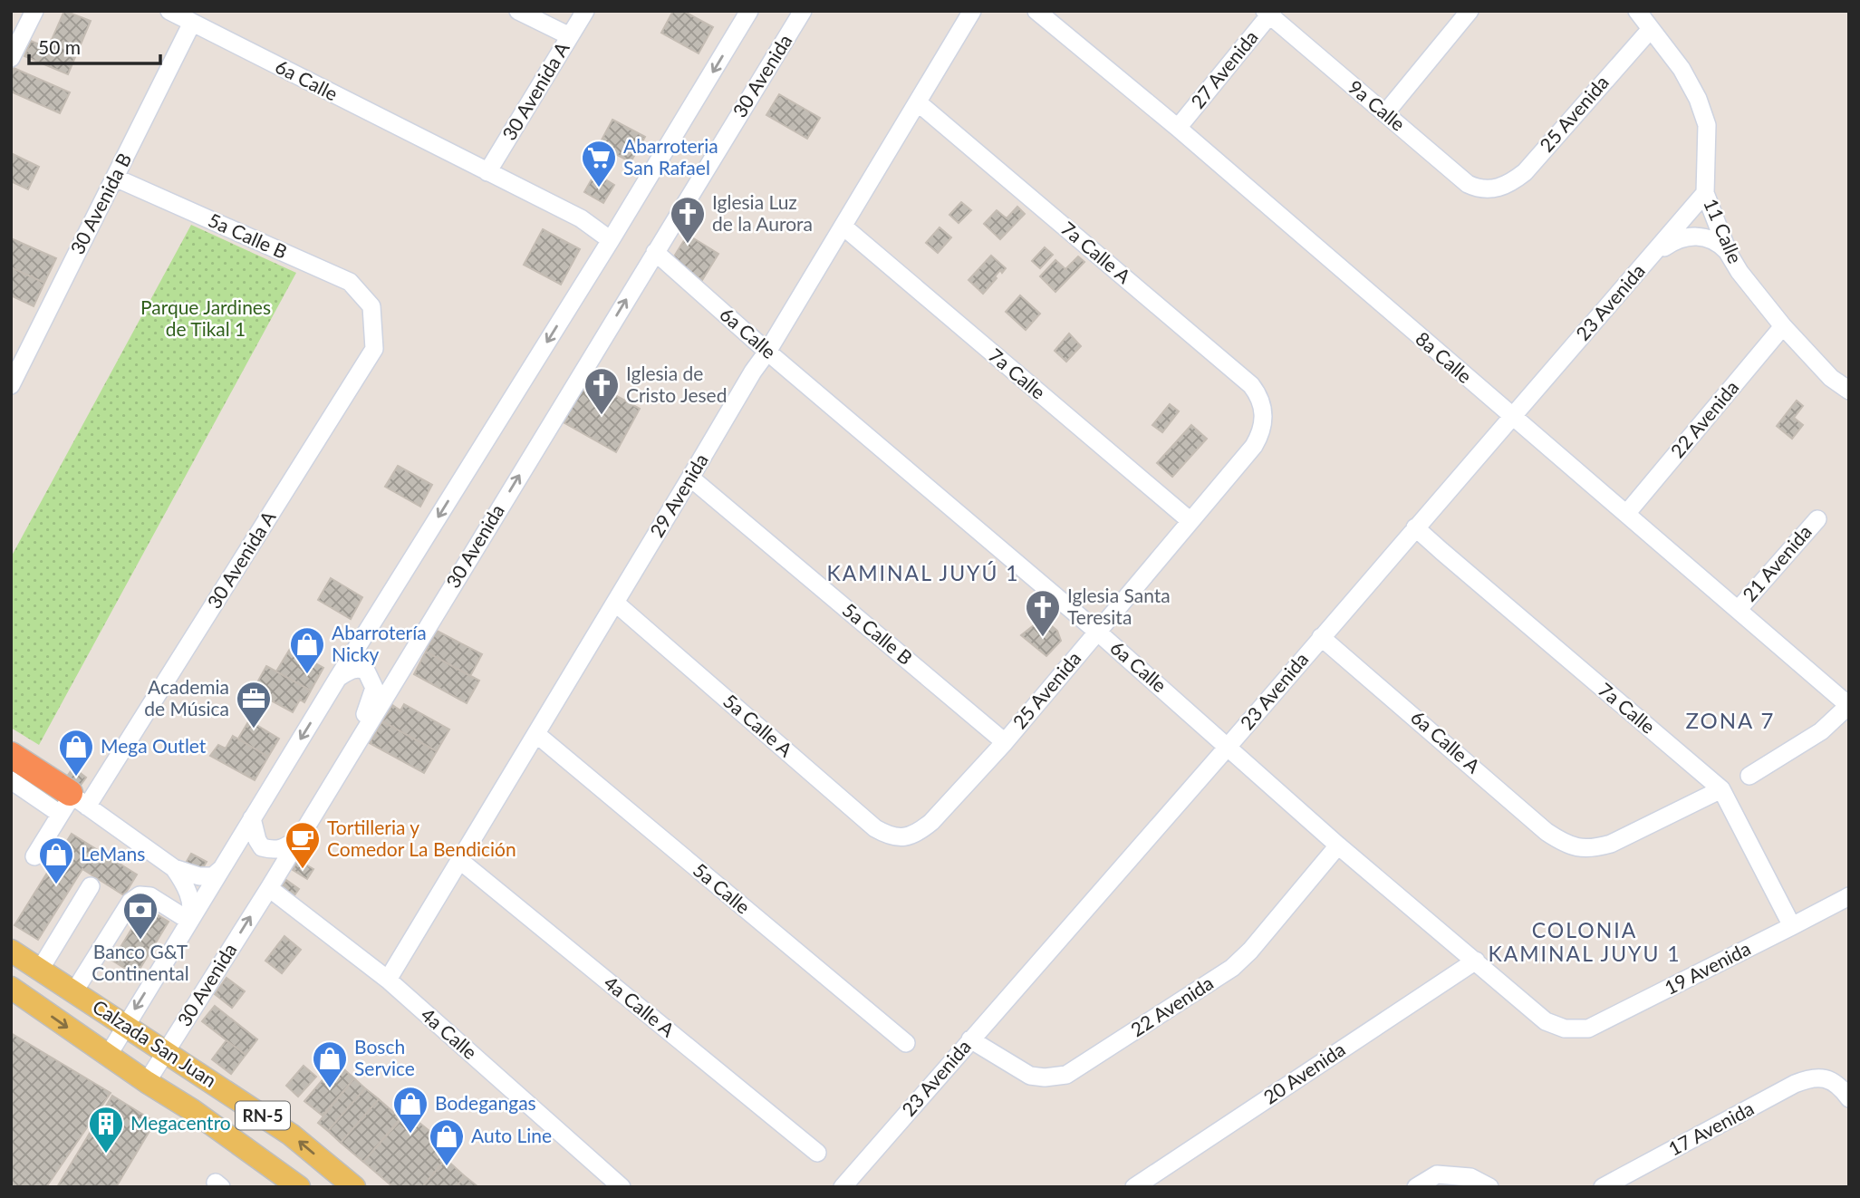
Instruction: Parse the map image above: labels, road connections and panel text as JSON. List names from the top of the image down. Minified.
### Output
{"streets":{"main road":["Calzada San Juan","RN-5"],"street":["27 Avenida","30 Avenida","6a Calle","30 Avenida A","9a Calle","25 Avenida","30 Avenida B","11 Calle","5a Calle B","7a Calle A","23 Avenida","8a Calle","7a Calle","22 Avenida","29 Avenida","21 Avenida","5a Calle A","6a Calle A","5a Calle","19 Avenida","4a Calle A","4a Calle","20 Avenida","17 Avenida"]},"crossings":[["27 Avenida","9a Calle"],["27 Avenida","8a Calle"],["30 Avenida","6a Calle"],["30 Avenida","4a Calle"],["30 Avenida","Calzada San Juan"],["6a Calle","30 Avenida A"],["6a Calle","25 Avenida"],["6a Calle","30 Avenida B"],["6a Calle","23 Avenida"],["6a Calle","22 Avenida"],["6a Calle","29 Avenida"],["6a Calle","19 Avenida"],["6a Calle","20 Avenida"],["30 Avenida A","5a Calle B"],["9a Calle","25 Avenida"],["25 Avenida","11 Calle"],["25 Avenida","5a Calle B"],["25 Avenida","7a Calle A"],["25 Avenida","7a Calle"],["25 Avenida","5a Calle A"],["30 Avenida B","5a Calle B"],["11 Calle","23 Avenida"],["11 Calle","22 Avenida"],["5a Calle B","29 Avenida"],["7a Calle A","29 Avenida"],["23 Avenida","8a Calle"],["23 Avenida","7a Calle"],["23 Avenida","22 Avenida"],["23 Avenida","6a Calle A"],["8a Calle","22 Avenida"],["8a Calle","21 Avenida"],["7a Calle","29 Avenida"],["7a Calle","6a Calle A"],["7a Calle","19 Avenida"],["29 Avenida","5a Calle A"],["29 Avenida","5a Calle"],["29 Avenida","4a Calle A"],["29 Avenida","4a Calle"]],"districts":["KAMINAL JUYÚ 1","ZONA 7","COLONIA KAMINAL JUYU 1"],"parks":["Parque Jardines de Tikal 1"],"places":{"supermarket":["Abarroteria San Rafael"],"church":["Iglesia Luz de la Aurora","Iglesia de Cristo Jesed","Iglesia Santa Teresita"],"shop":["Abarrotería Nicky","Mega Outlet","LeMans","Bosch Service","Bodegangas","Auto Line"],"office":["Academia de Música"],"cafe":["Tortilleria y Comedor La Bendición"],"bank":["Banco G&T Continental"],"building":["Megacentro"]},"scale_bar":"50 m"}
